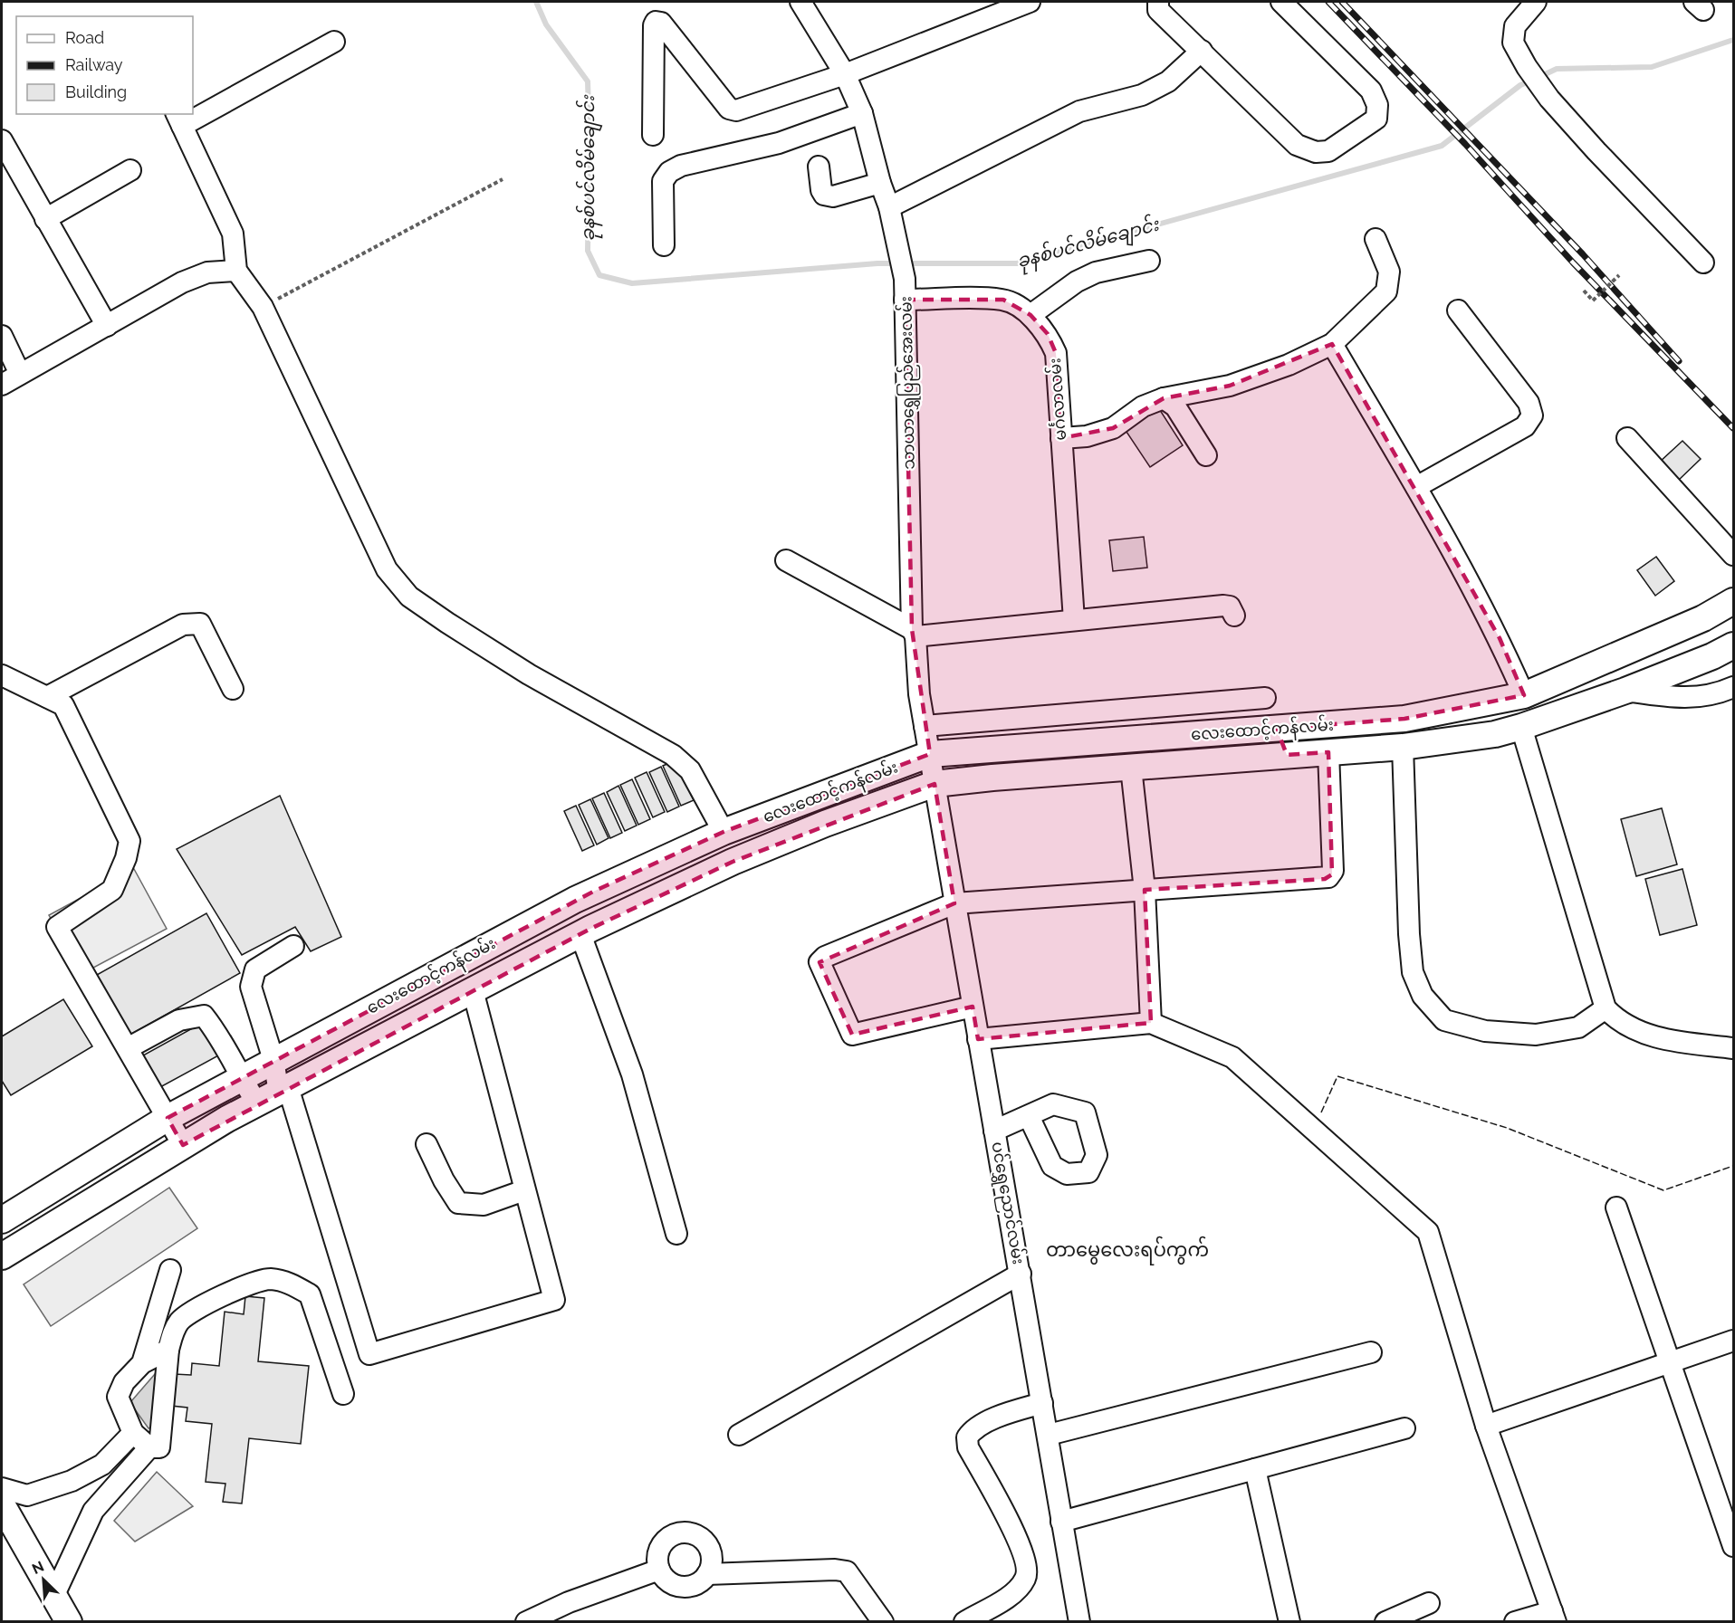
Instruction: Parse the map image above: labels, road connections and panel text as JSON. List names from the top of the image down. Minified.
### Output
{"streets":{"main road":["လေးထောင့်ကန်လမ်း"],"street":["သာယာရွှေပြည်အေးလမ်း","မင်္ဂလာလမ်း","ပင်ရွှေညောင်လမ်း"]},"crossings":[["သာယာရွှေပြည်အေးလမ်း","မင်္ဂလာလမ်း"],["သာယာရွှေပြည်အေးလမ်း","လေးထောင့်ကန်လမ်း"],["သာယာရွှေပြည်အေးလမ်း","ပင်ရွှေညောင်လမ်း"],["လေးထောင့်ကန်လမ်း","ပင်ရွှေညောင်လမ်း"]],"districts":["တာမွေလေးရပ်ကွက်"],"water":["ခုနစ်ပင်လိမ်ချောင်း"],"legend":["Road","Railway","Building"],"north":"top left"}
